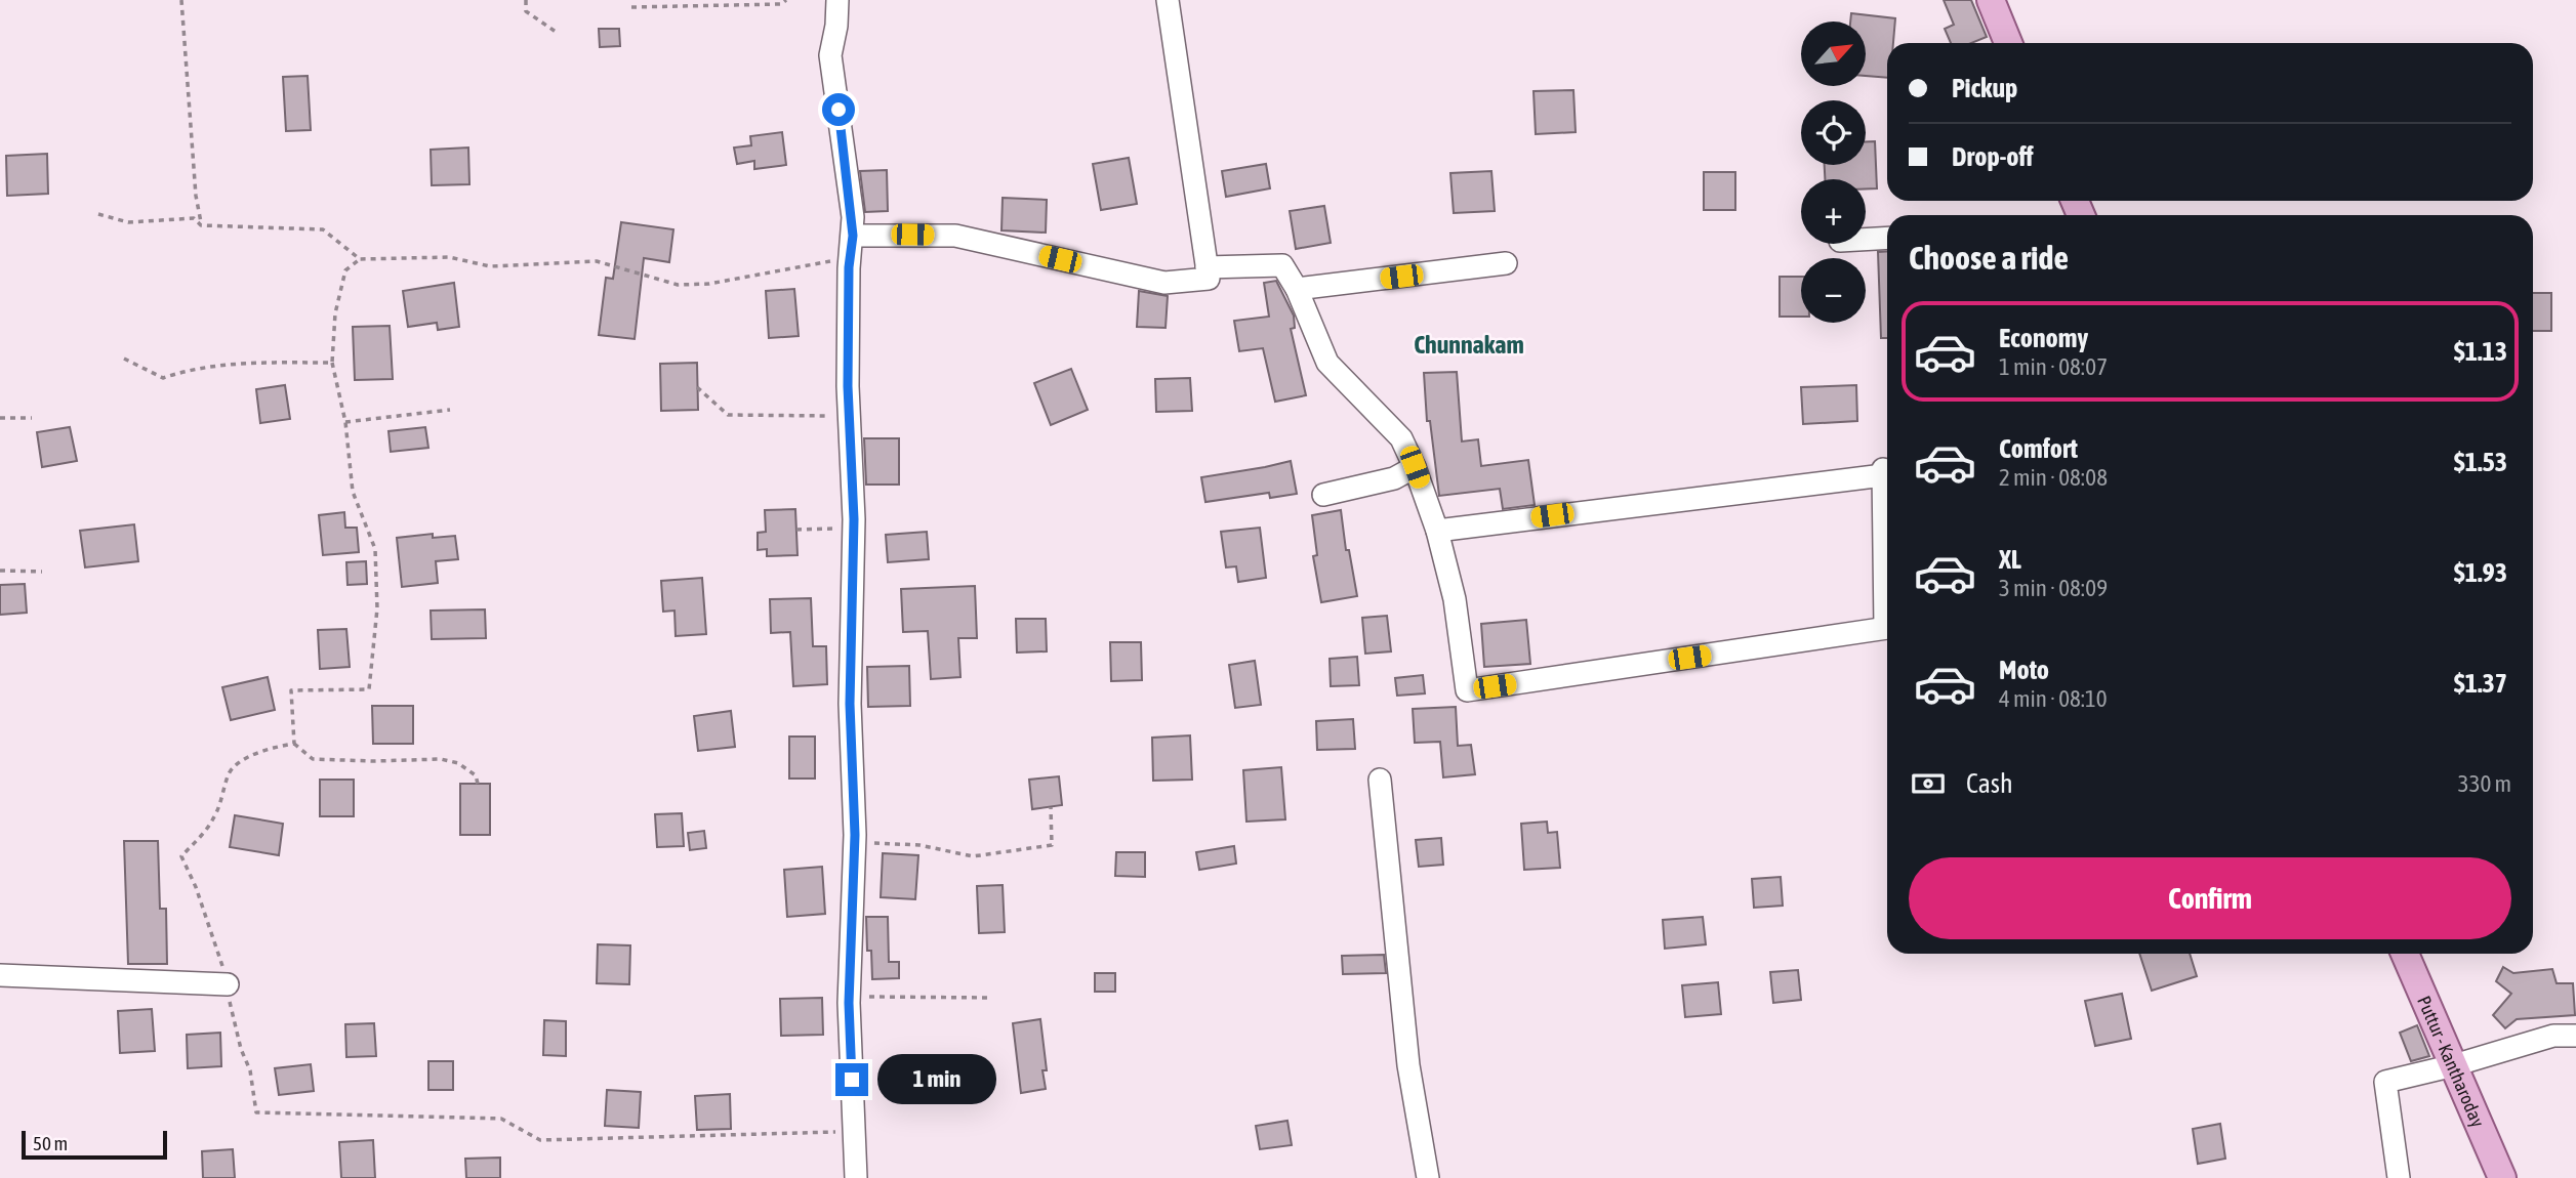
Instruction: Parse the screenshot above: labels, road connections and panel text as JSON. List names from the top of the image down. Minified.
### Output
{"streets":{"main road":["Puttur - Kantharoday"]},"districts":["Chunnakam"],"scale_bar":"50 m","north":"top right","page":{"map_buttons":["+","−"],"banner":["Pickup","Drop-off"],"heading":"Choose a ride","list":[{"name":"Economy","note":"1 min · 08:07","value":"$1.13"},{"name":"Comfort","note":"2 min · 08:08","value":"$1.53"},{"name":"XL","note":"3 min · 08:09","value":"$1.93"},{"name":"Moto","note":"4 min · 08:10","value":"$1.37"}],"pay":["Cash","330 m"],"buttons":"Confirm","bubble":"1 min","scale":"50 m"}}
